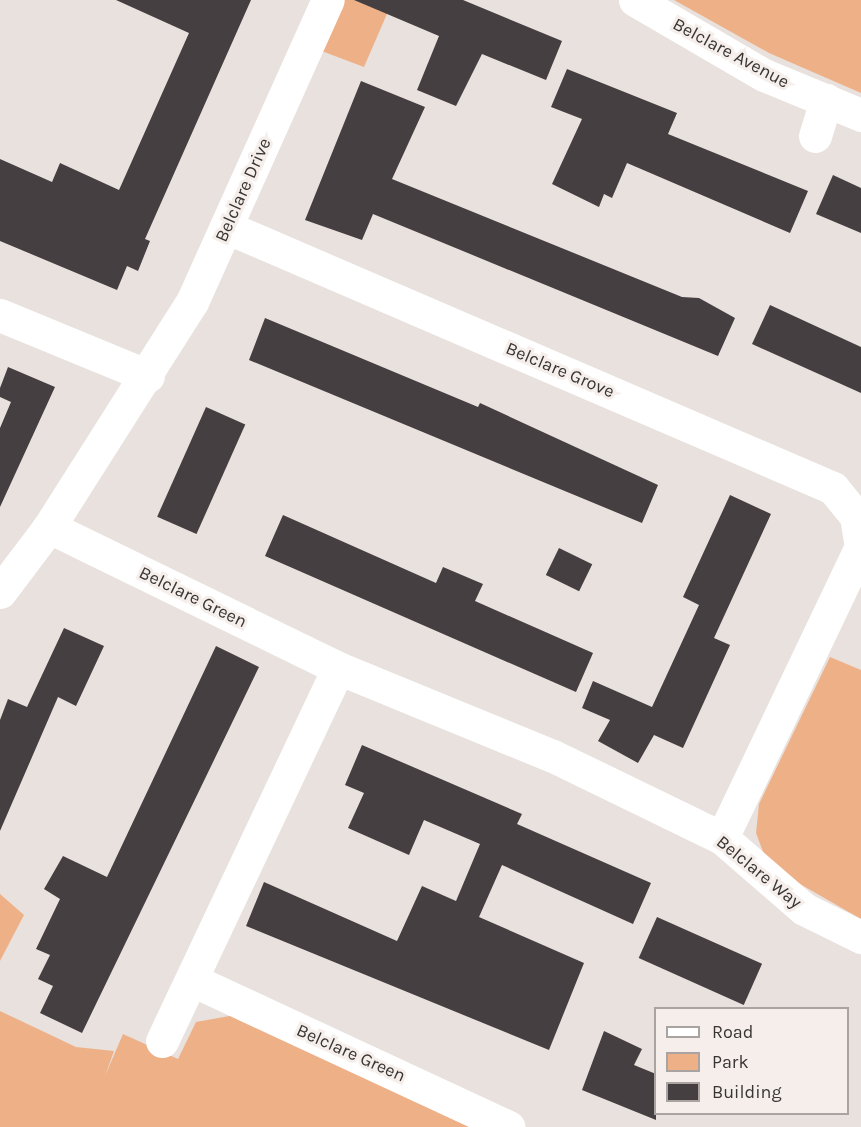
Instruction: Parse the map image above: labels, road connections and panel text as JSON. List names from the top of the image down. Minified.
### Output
{"streets":{"street":["Belclare Avenue","Belclare Drive","Belclare Grove","Belclare Green","Belclare Way"]},"crossings":[["Belclare Drive","Belclare Grove"],["Belclare Drive","Belclare Green"],["Belclare Grove","Belclare Way"],["Belclare Green","Belclare Way"]],"legend":["Road","Park","Building"]}
